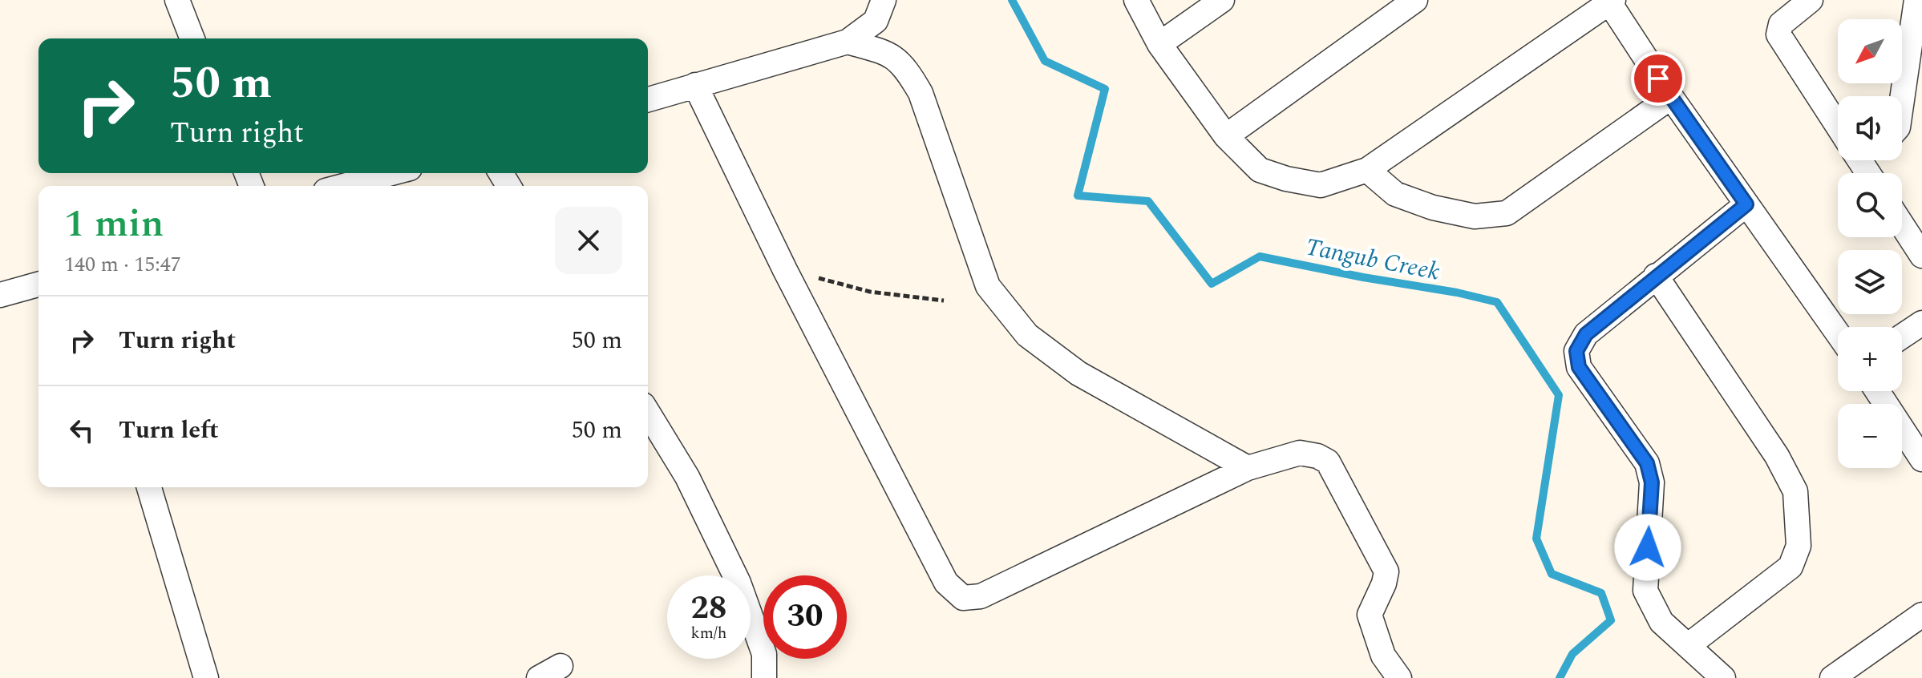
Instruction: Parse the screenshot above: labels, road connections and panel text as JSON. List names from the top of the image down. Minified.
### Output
{"water":["Tangub Creek"],"north":"bottom left","page":{"map_buttons":["+","−"],"turn":["50 m","Turn right"],"heading":["1 min","140 m · 15:47"],"list":[{"name":"Turn right","value":"50 m"},{"name":"Turn left","value":"50 m"}],"speed":"28 km/h","limit":"30"}}
